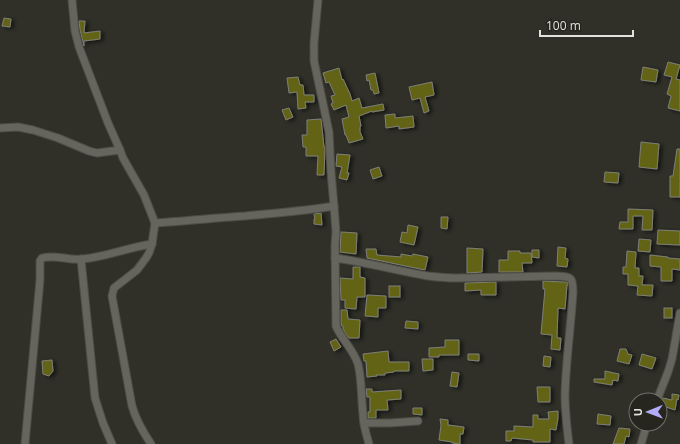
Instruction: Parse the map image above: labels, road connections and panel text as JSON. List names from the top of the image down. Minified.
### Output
{"scale_bar":"100 m","north":"left"}
